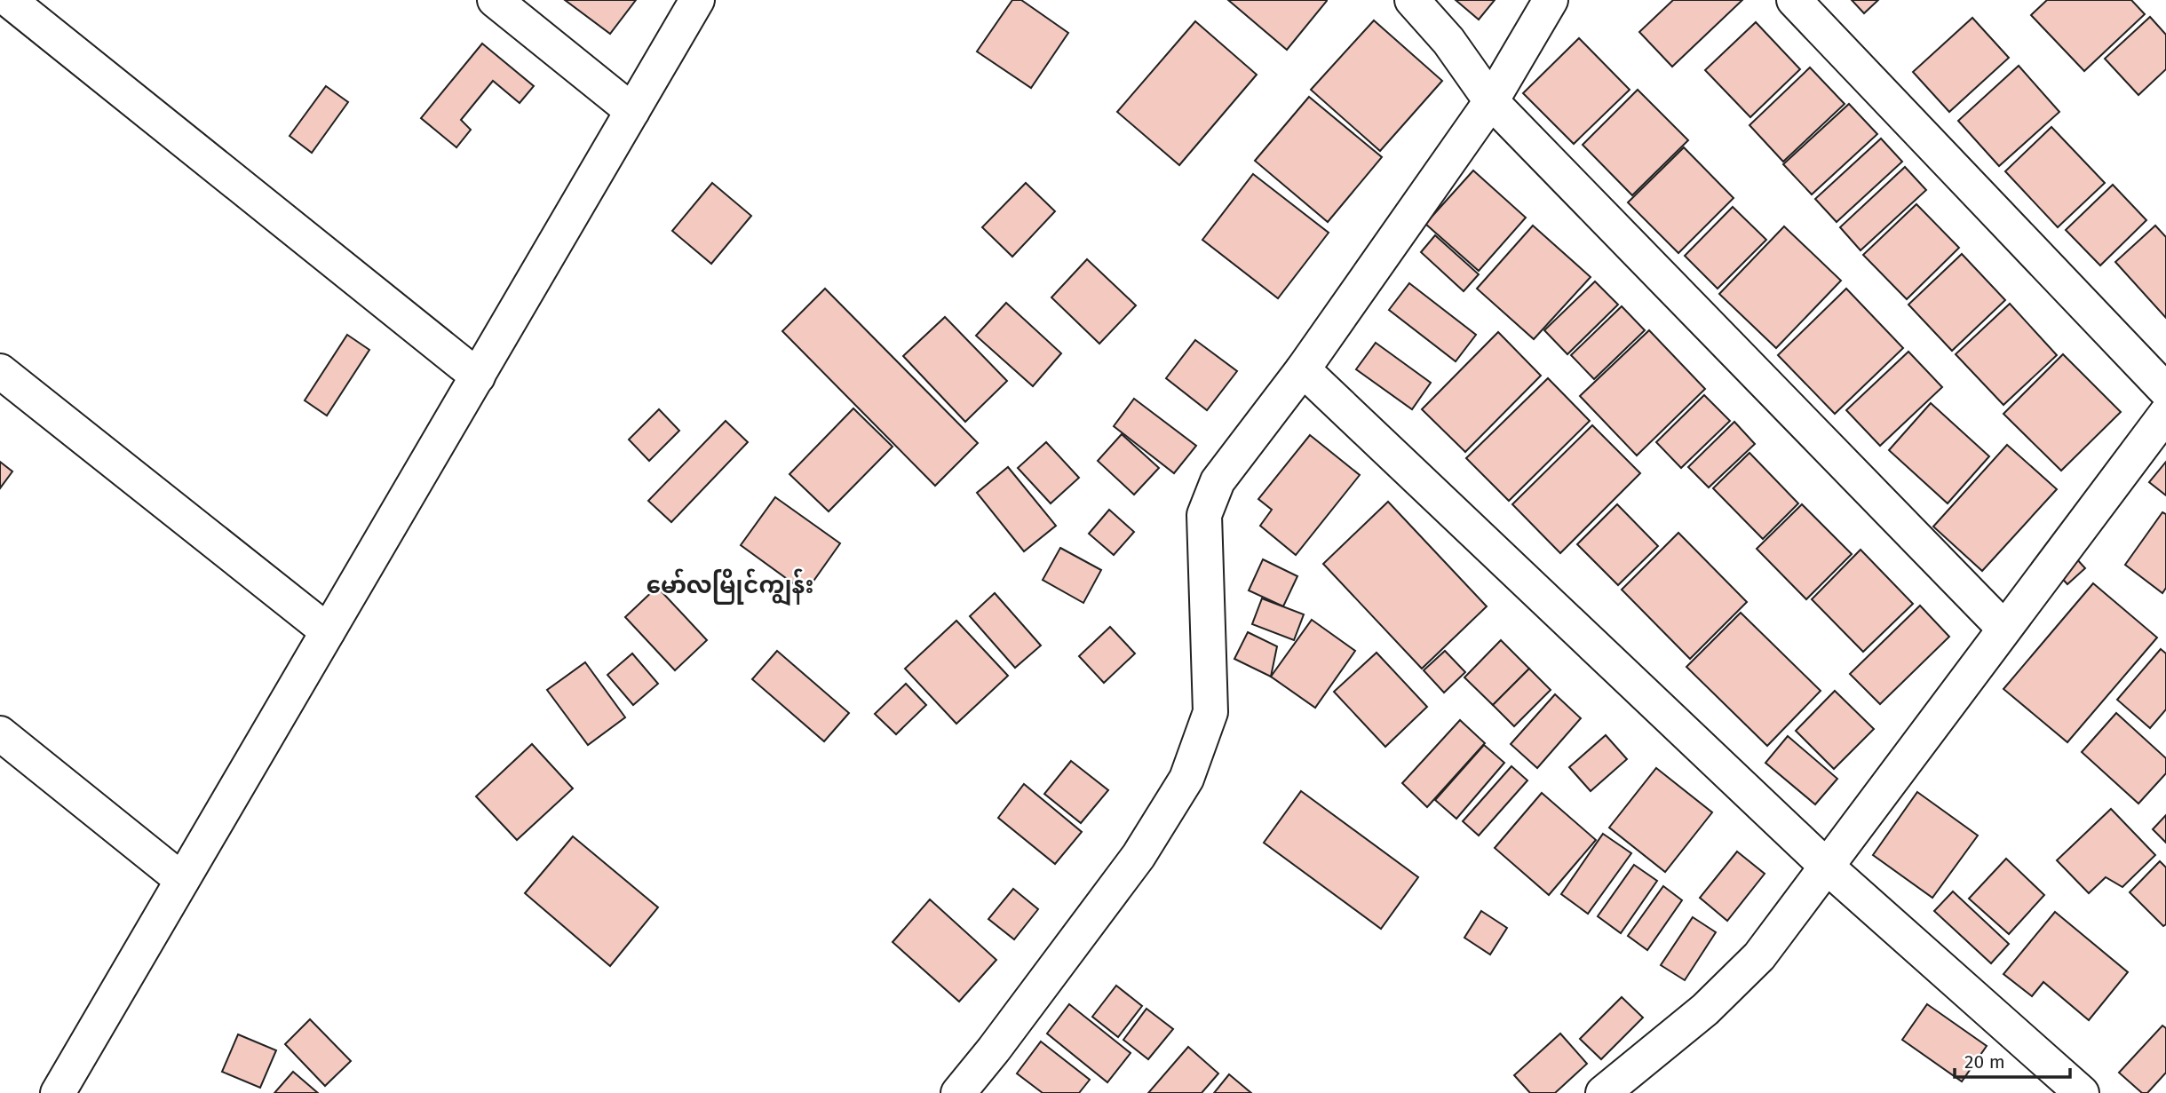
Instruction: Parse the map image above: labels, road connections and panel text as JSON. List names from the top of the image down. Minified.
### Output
{"districts":["မော်လမြိုင်ကျွန်း"],"scale_bar":"20 m"}
